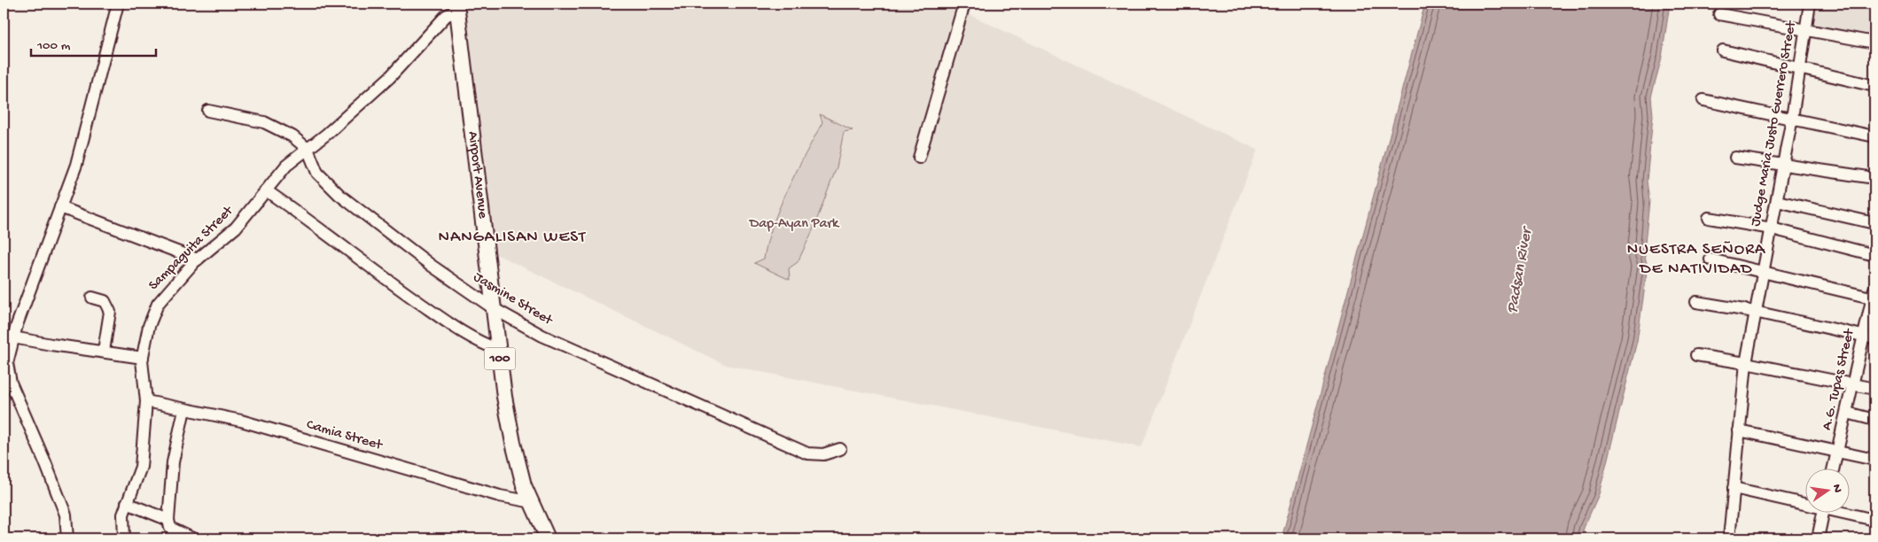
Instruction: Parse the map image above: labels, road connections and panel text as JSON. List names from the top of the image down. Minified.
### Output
{"streets":{"main road":["Airport Avenue","100"],"street":["Judge Maria Justo Guerrero Street","Sampaguita Street","Jasmine Street","A.G. Tupas Street","Camia Street"]},"crossings":[["Airport Avenue","Sampaguita Street"],["Airport Avenue","Jasmine Street"],["Airport Avenue","Camia Street"],["Sampaguita Street","Jasmine Street"],["Sampaguita Street","Camia Street"]],"districts":["NANGALISAN WEST","NUESTRA SEÑORA DE NATIVIDAD"],"water":["Padsan River"],"parks":["Dap-Ayan Park"],"scale_bar":"100 m","north":"right"}
